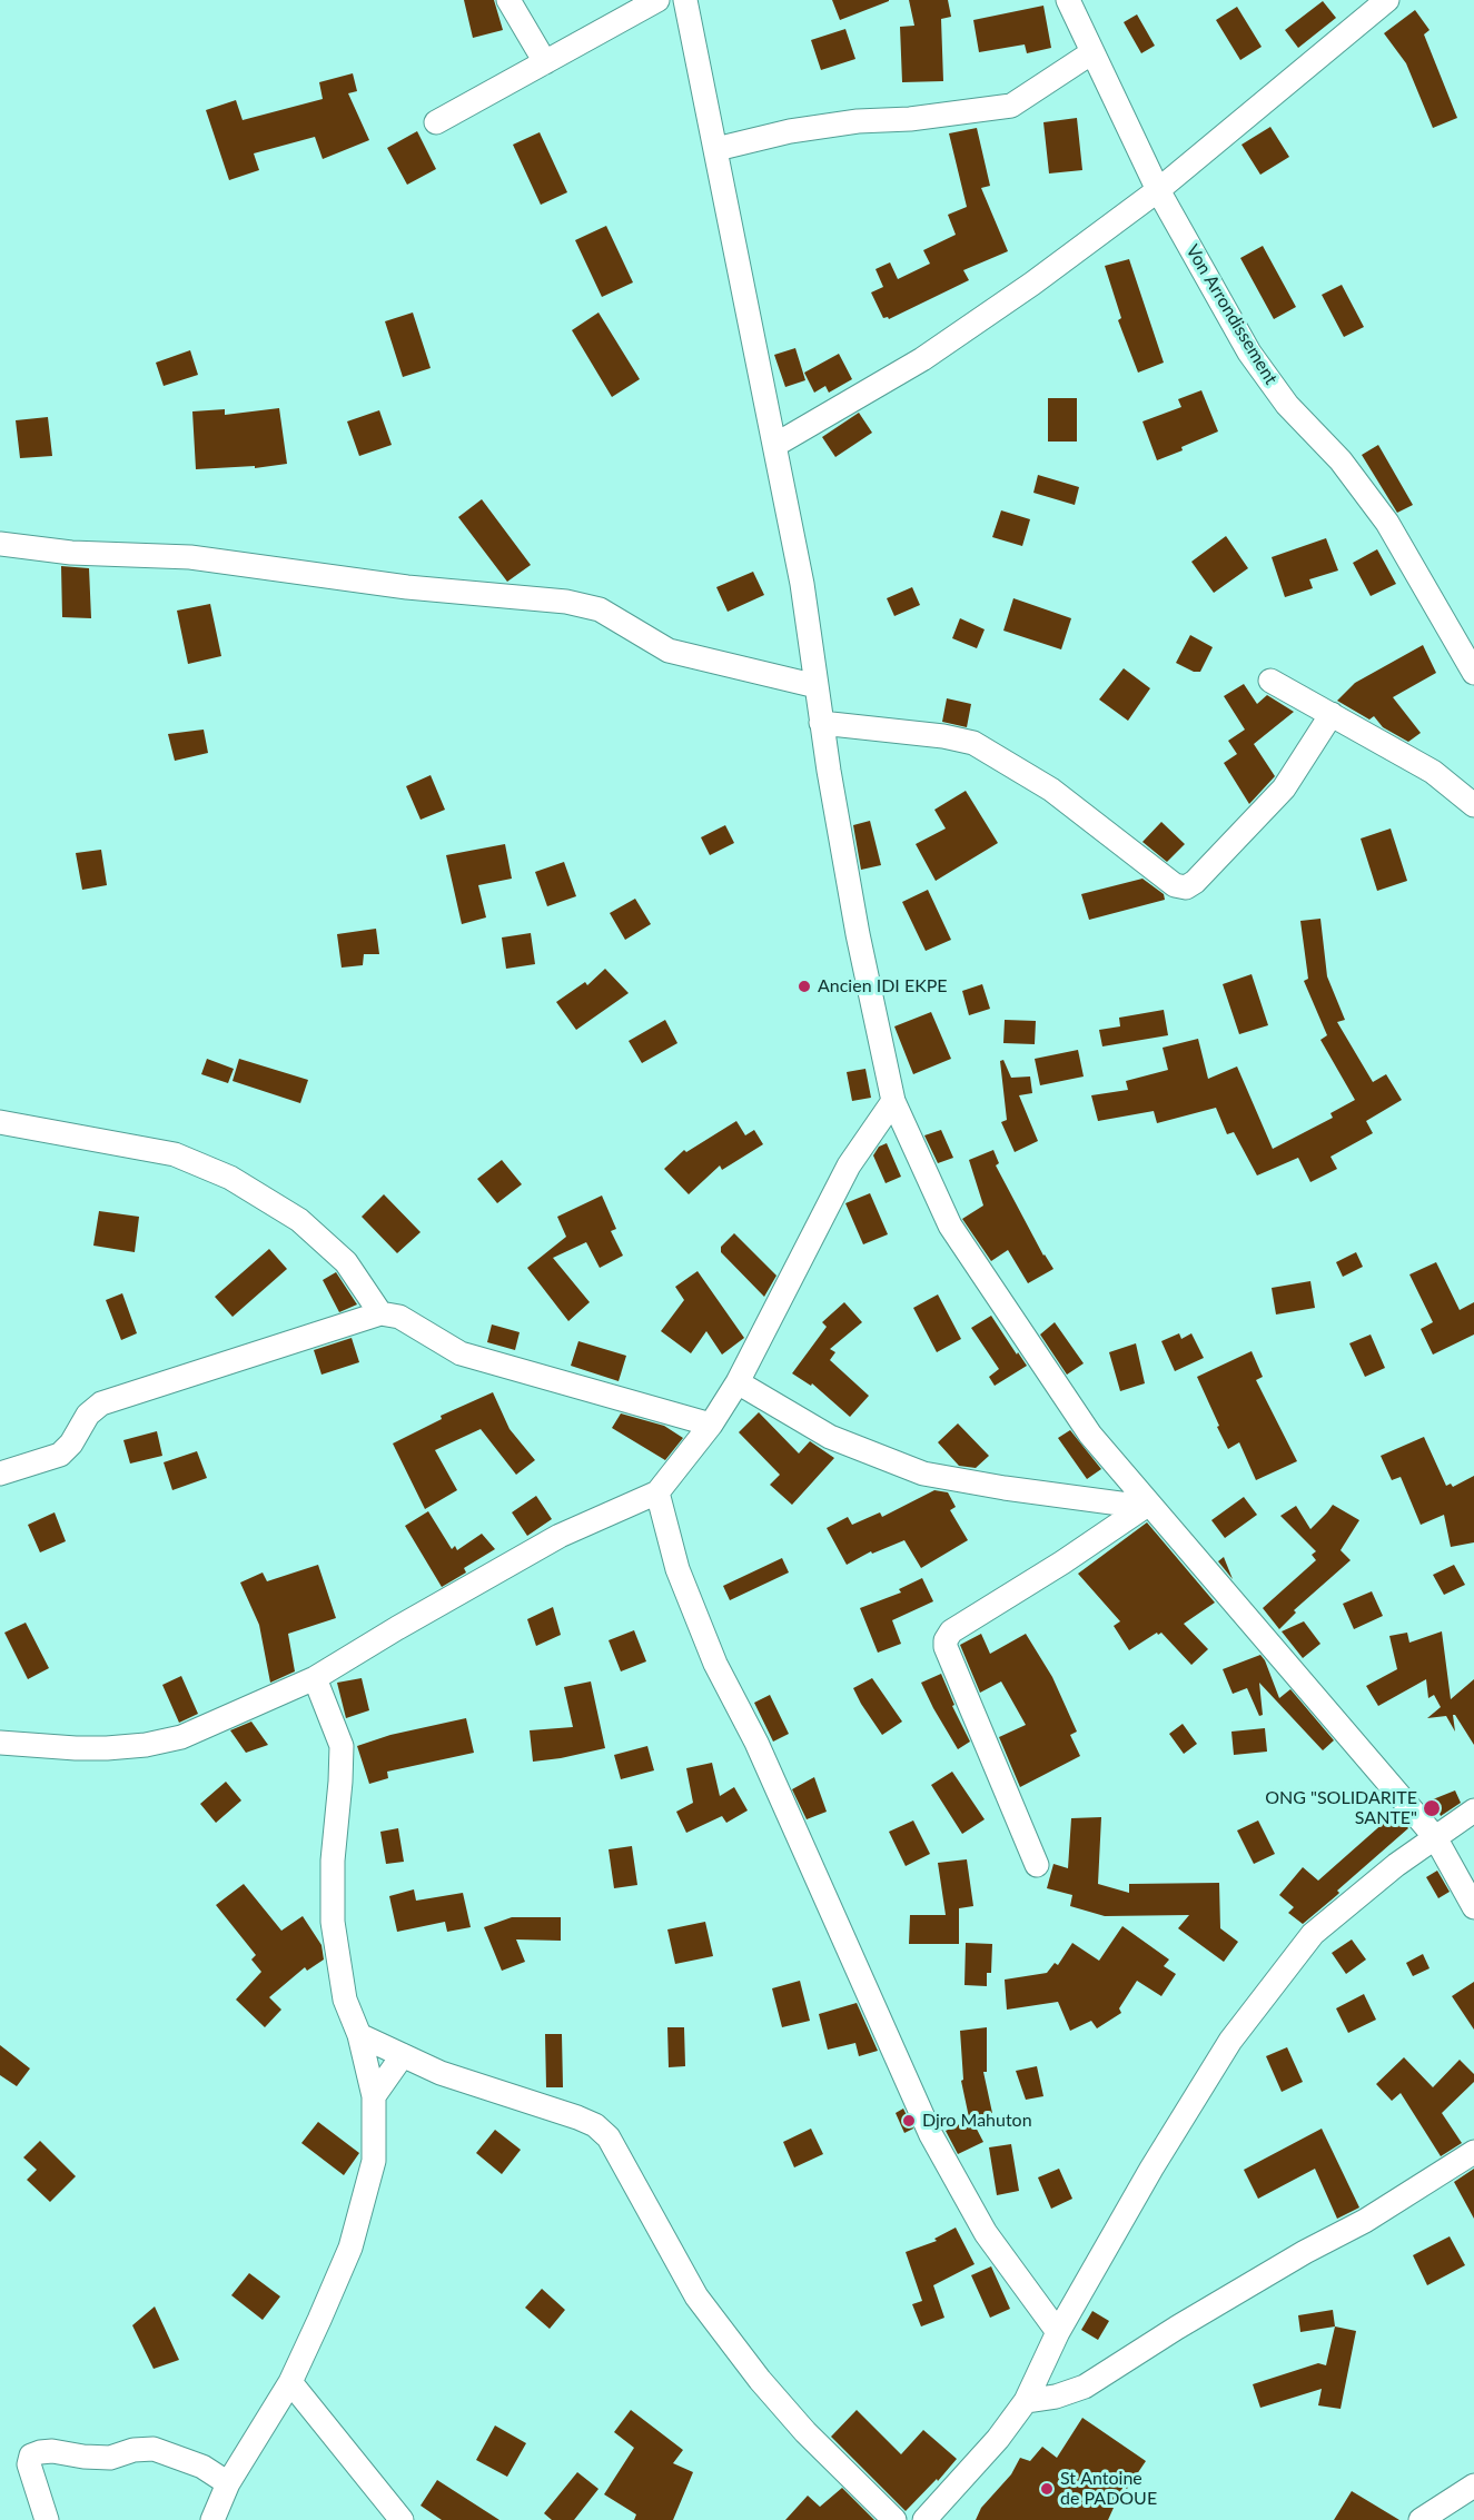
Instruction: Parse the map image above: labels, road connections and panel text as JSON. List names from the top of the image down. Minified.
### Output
{"streets":{"street":["Von Arrondissement"]},"places":["Ancien IDI EKPE","ONG \"SOLIDARITE SANTE\"","Djro Mahuton","St Antoine de PADOUE"]}
